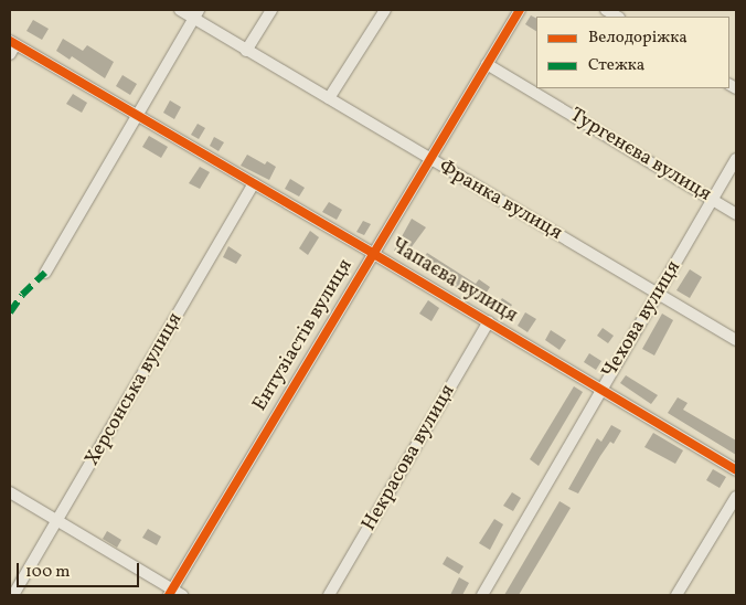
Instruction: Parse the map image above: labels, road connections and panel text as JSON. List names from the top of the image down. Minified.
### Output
{"streets":{"street":["Тургенєва вулиця","Франка вулиця","Чапаєва вулиця","Чехова вулиця","Ентузіастів вулиця","Херсонська вулиця","Некрасова вулиця"]},"crossings":[["Тургенєва вулиця","Чехова вулиця"],["Тургенєва вулиця","Ентузіастів вулиця"],["Франка вулиця","Чехова вулиця"],["Франка вулиця","Ентузіастів вулиця"],["Чапаєва вулиця","Чехова вулиця"],["Чапаєва вулиця","Ентузіастів вулиця"],["Чапаєва вулиця","Херсонська вулиця"],["Чапаєва вулиця","Некрасова вулиця"]],"legend":["Велодоріжка","Стежка"],"scale_bar":"100 m"}
